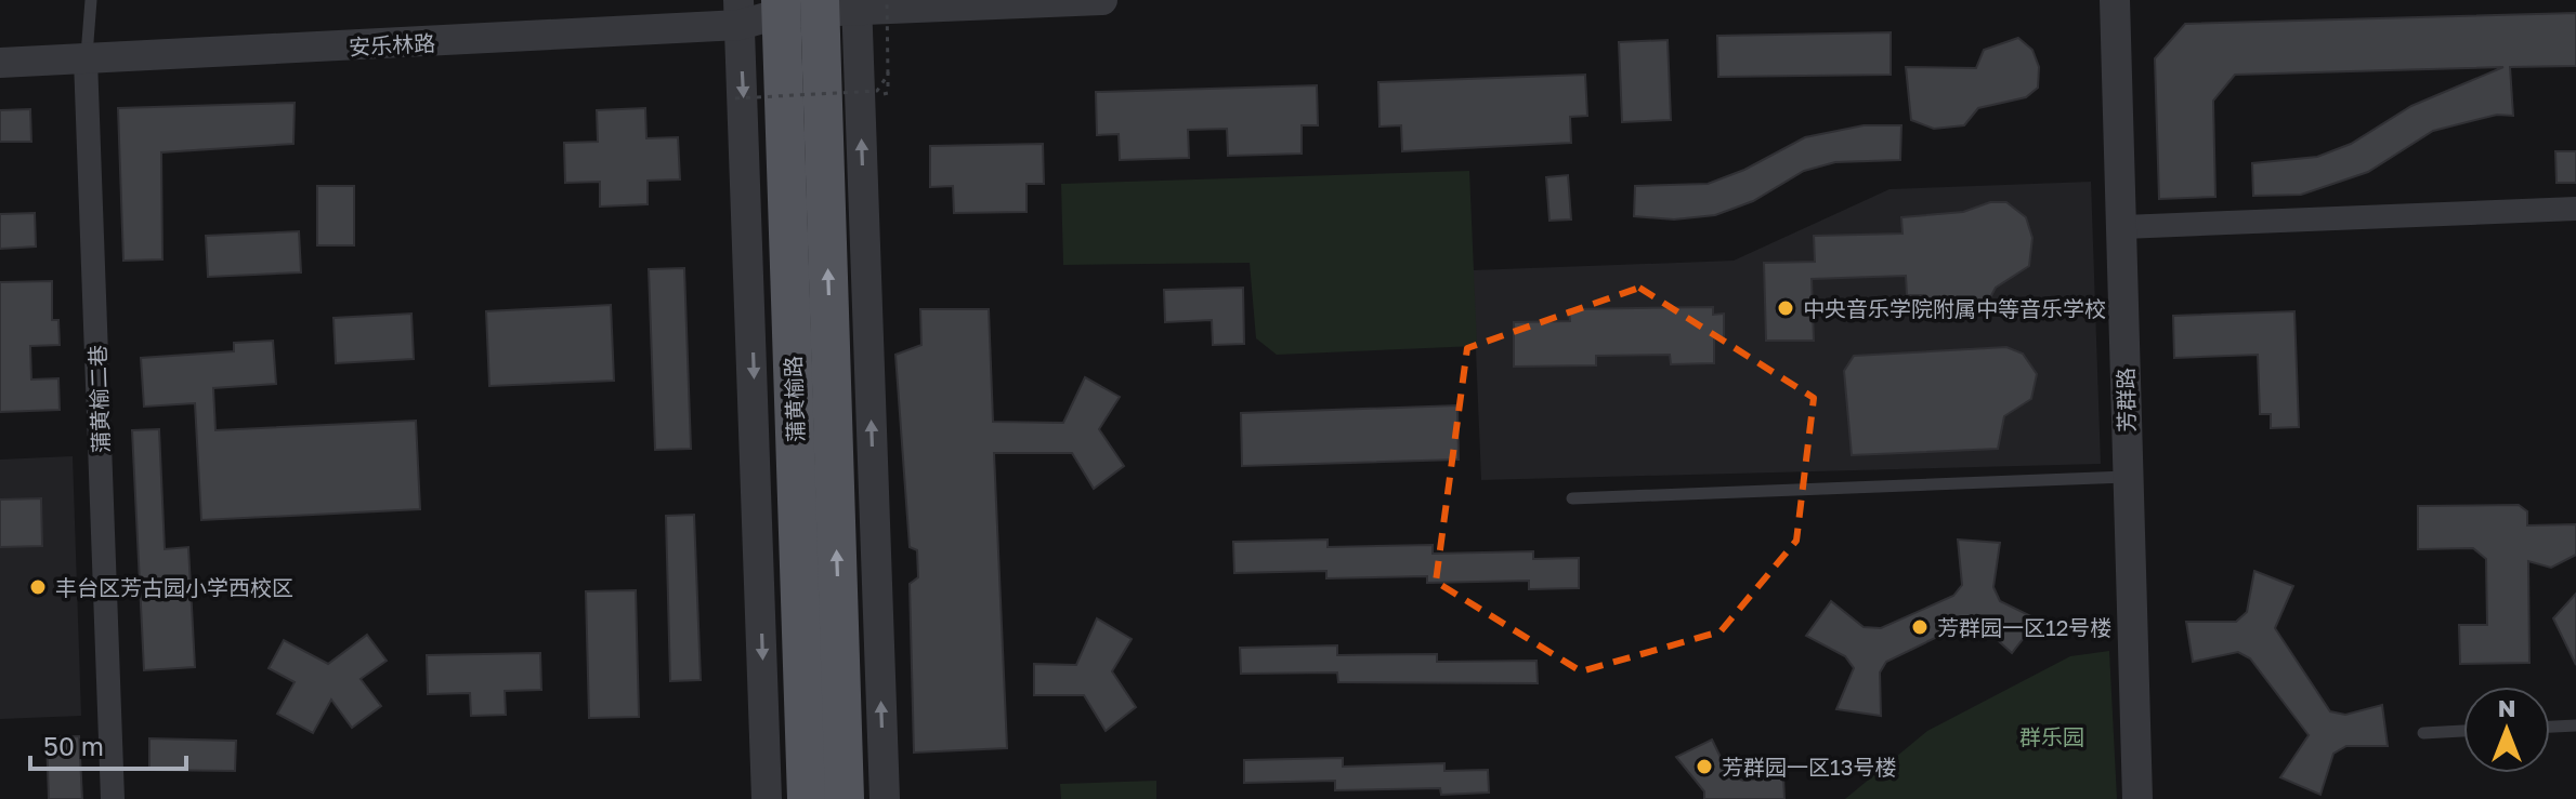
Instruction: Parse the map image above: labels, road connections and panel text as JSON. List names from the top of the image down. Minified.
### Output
{"streets":{"main road":["蒲黄榆路"],"street":["安乐林路","蒲黄榆二巷","芳群路"]},"crossings":[["安乐林路","蒲黄榆二巷"],["安乐林路","蒲黄榆路"]],"parks":["群乐园"],"places":["中央音乐学院附属中等音乐学校","丰台区芳古园小学西校区","芳群园一区12号楼","芳群园一区13号楼"],"scale_bar":"50 m","north":"top"}
